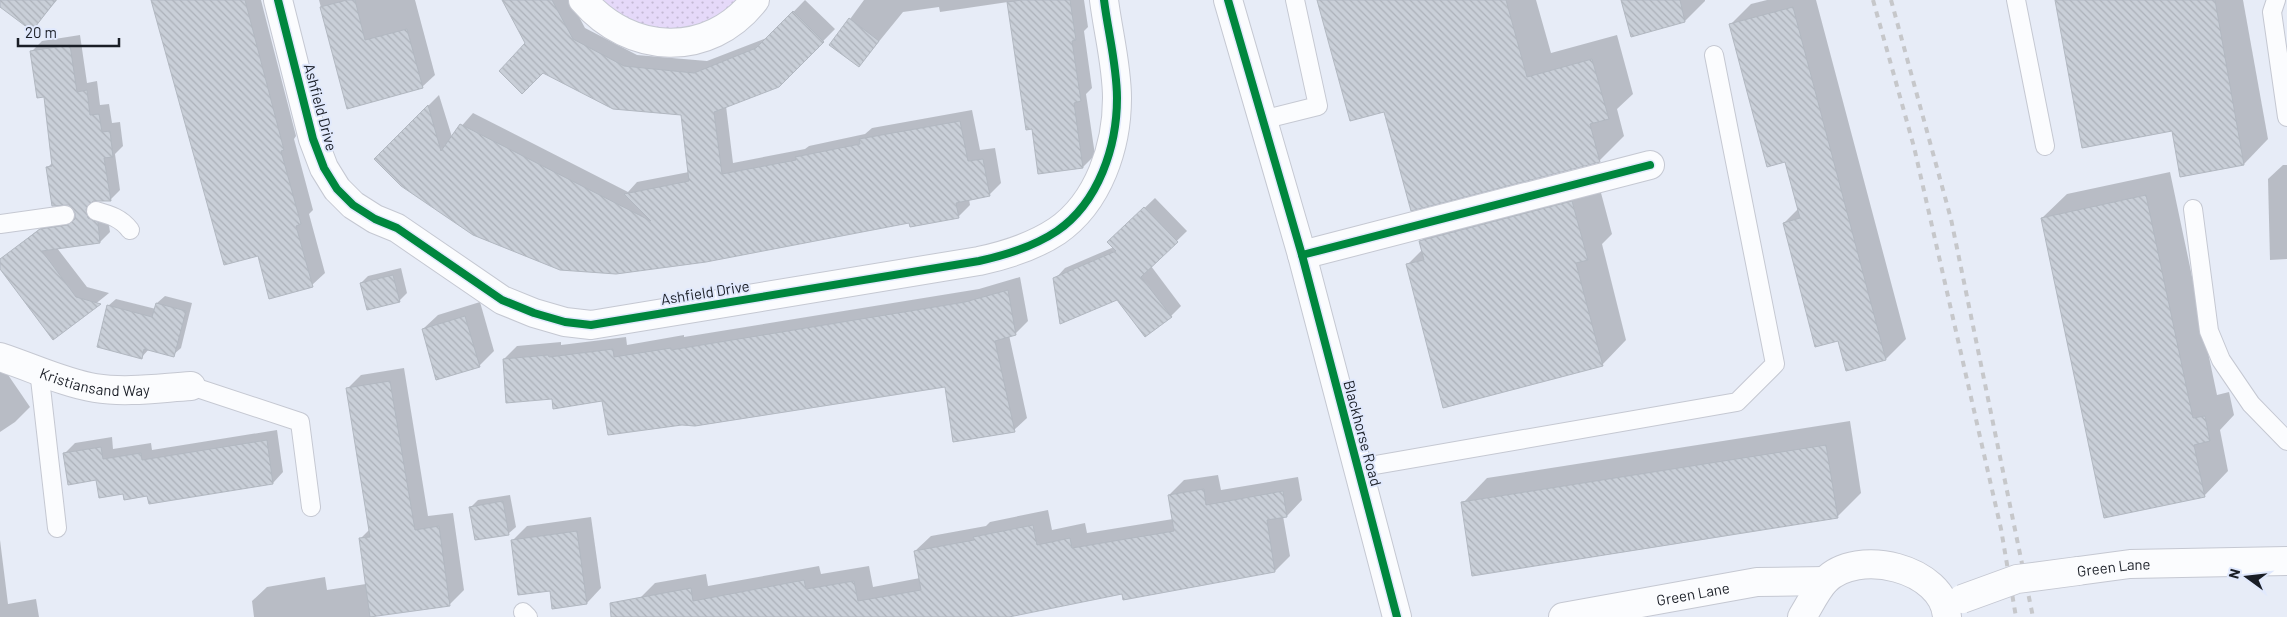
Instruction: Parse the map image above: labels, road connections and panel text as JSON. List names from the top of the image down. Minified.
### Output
{"streets":{"street":["Ashfield Drive","Kristiansand Way","Blackhorse Road","Green Lane"]},"scale_bar":"20 m","north":"left"}
